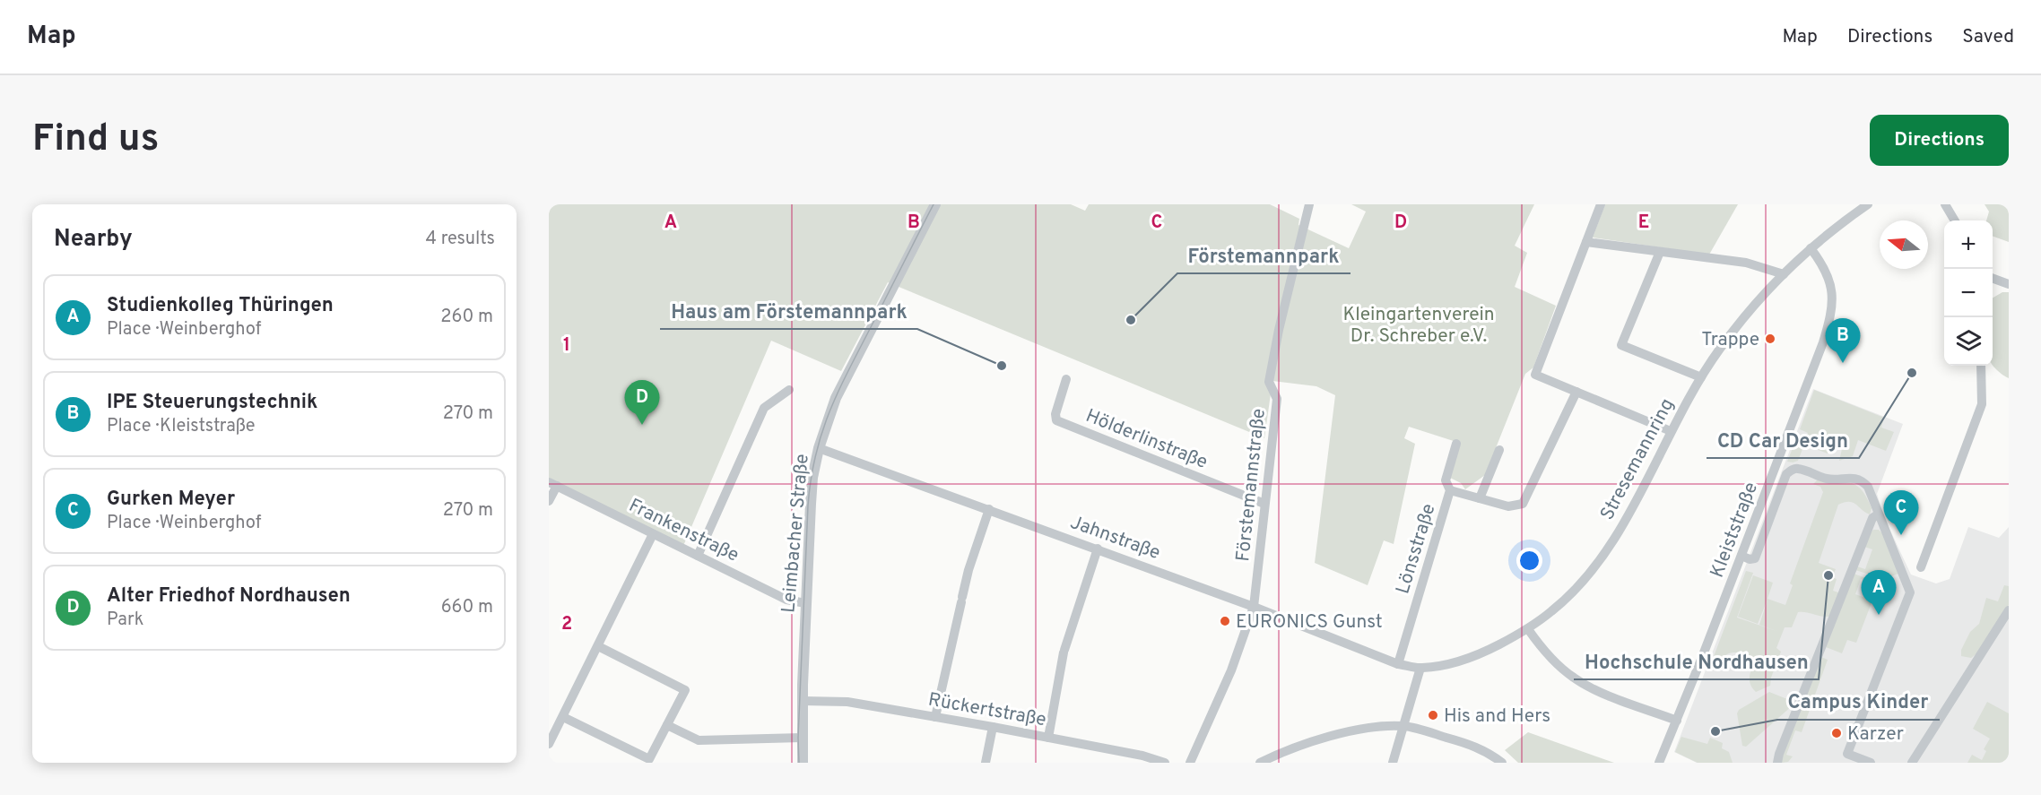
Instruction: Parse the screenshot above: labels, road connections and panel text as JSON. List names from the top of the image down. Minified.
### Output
{"streets":{"street":["Hölderlinstraße","Stresemannring","Förstemannstraße","Frankenstraße","Kleiststraße","Leimbacher Straße","Jahnstraße","Lönsstraße","Rückertstraße"]},"crossings":[["Hölderlinstraße","Förstemannstraße"],["Stresemannring","Kleiststraße"],["Stresemannring","Jahnstraße"],["Stresemannring","Lönsstraße"],["Förstemannstraße","Jahnstraße"],["Frankenstraße","Leimbacher Straße"],["Leimbacher Straße","Jahnstraße"],["Leimbacher Straße","Rückertstraße"],["Jahnstraße","Lönsstraße"]],"parks":["Kleingartenverein Dr. Schreber e.V."],"places":["Förstemannpark","Trappe","Haus am Förstemannpark","CD Car Design","Hochschule Nordhausen","EURONICS Gunst","His and Hers","Campus Kinder","Karzer"],"north":"left","page":{"header":"Map","nav":["Map","Directions","Saved"],"buttons":"Directions","title":"Find us","heading":["Nearby","4 results"],"map_buttons":["+","−"],"list":[{"mark":"A","name":"Studienkolleg Thüringen","note":"Place · Weinberghof","value":"260 m"},{"mark":"B","name":"IPE Steuerungstechnik","note":"Place · Kleiststraße","value":"270 m"},{"mark":"C","name":"Gurken Meyer","note":"Place · Weinberghof","value":"270 m"},{"mark":"D","name":"Alter Friedhof Nordhausen","note":"Park","value":"660 m"}],"pins":["B","D","C","A"]},"grid":{"columns":["A","B","C","D","E"],"rows":["1","2"]}}
